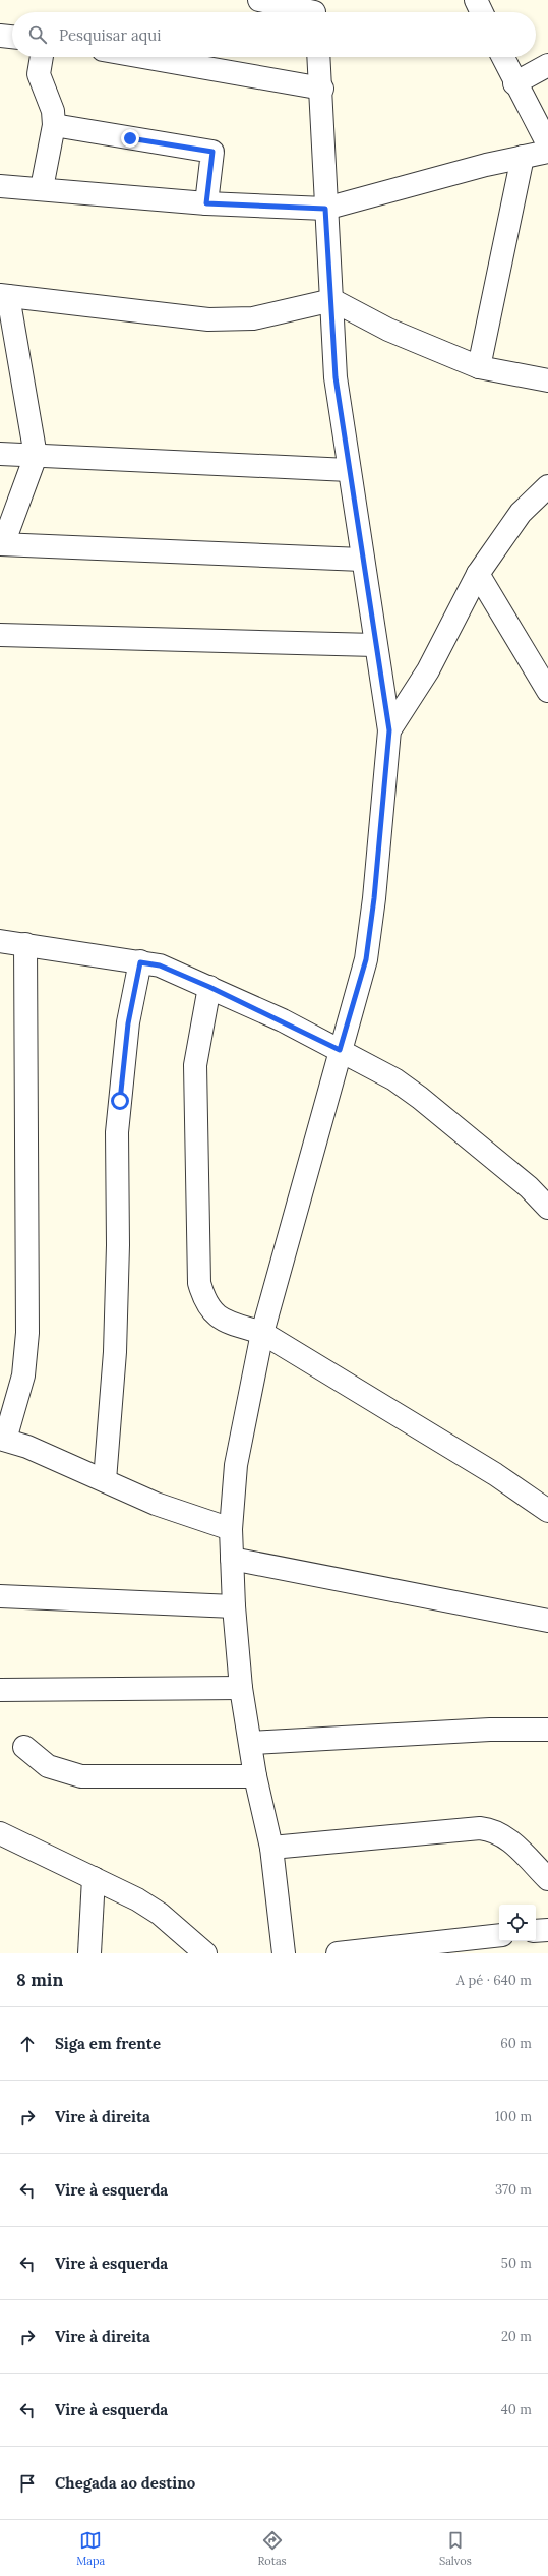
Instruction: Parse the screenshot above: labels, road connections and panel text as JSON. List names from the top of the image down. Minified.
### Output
{"page":{"search":"Pesquisar aqui","heading":["8 min","A pé · 640 m"],"list":[["Siga em frente","60 m"],["Vire à direita","100 m"],["Vire à esquerda","370 m"],["Vire à esquerda","50 m"],["Vire à direita","20 m"],["Vire à esquerda","40 m"],"Chegada ao destino"],"nav":["Mapa","Rotas","Salvos"]}}
